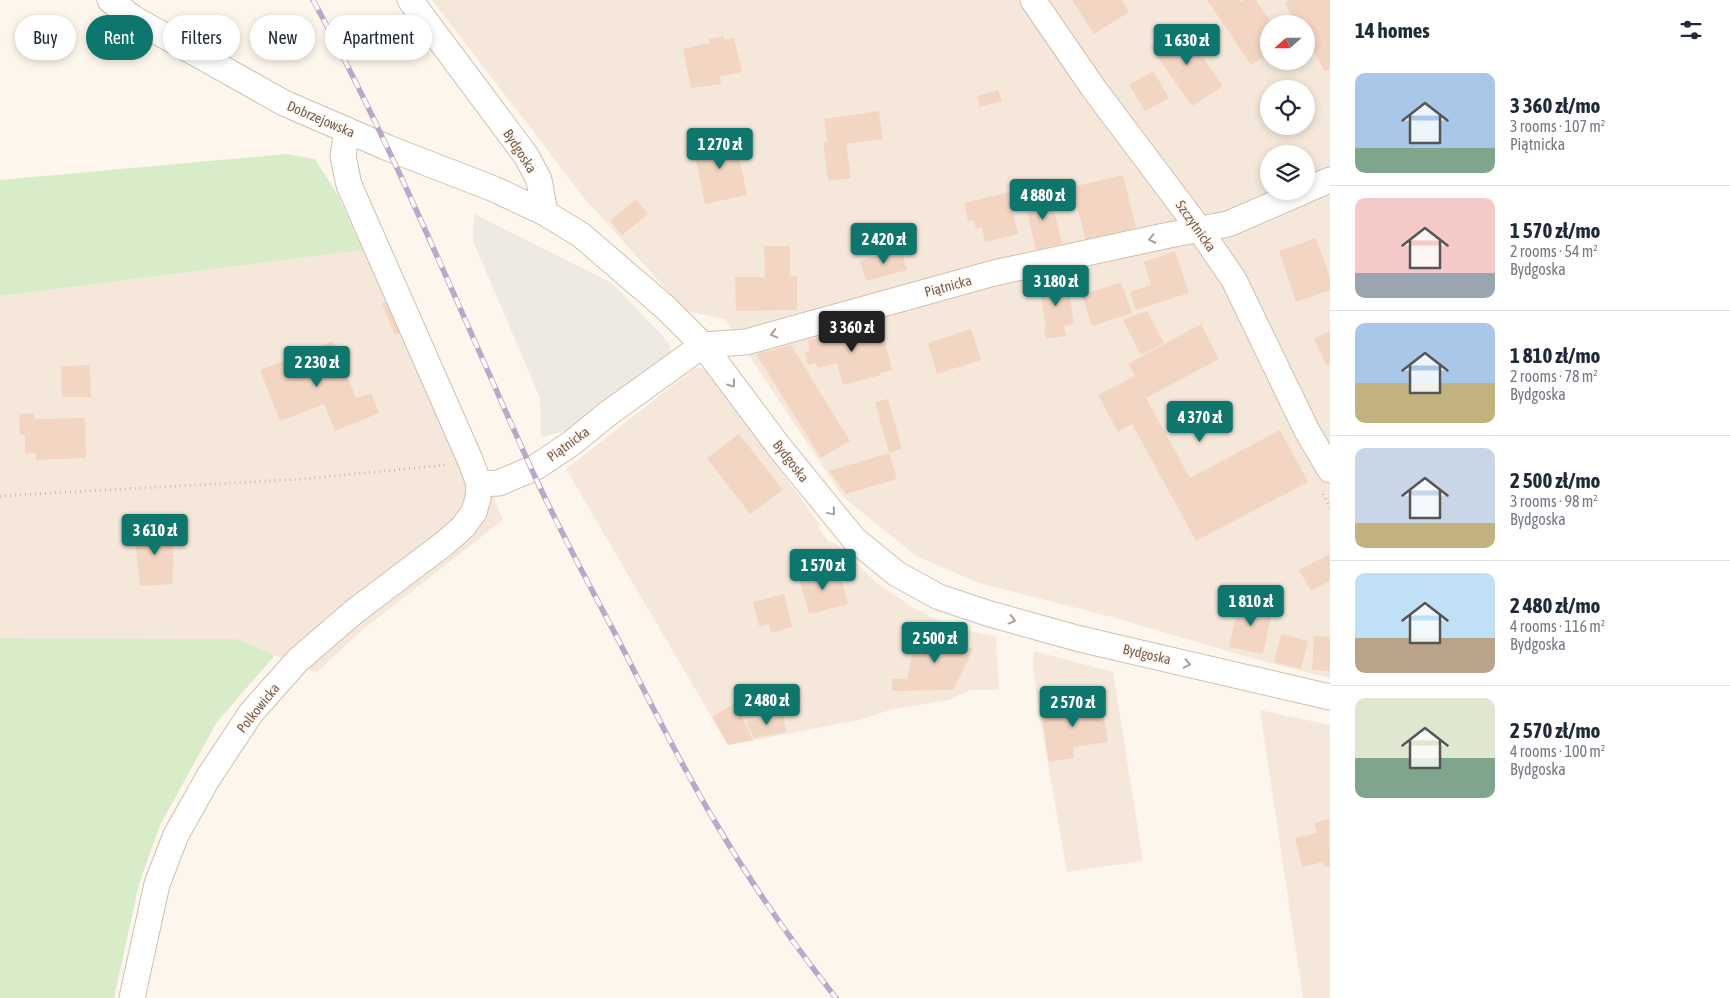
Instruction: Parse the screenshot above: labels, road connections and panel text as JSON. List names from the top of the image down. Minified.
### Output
{"streets":{"street":["Dobrzejowska","Bydgoska","Szczytnicka","Piątnicka","Polkowicka"]},"crossings":[["Dobrzejowska","Bydgoska"],["Bydgoska","Piątnicka"],["Szczytnicka","Piątnicka"],["Piątnicka","Polkowicka"]],"one_way":["Bydgoska","Piątnicka"],"north":"left","page":{"heading":"14 homes","chip":["Buy","Rent","Filters","New","Apartment"],"price":["1 630 zł","1 270 zł","4 880 zł","2 420 zł","3 180 zł","3 360 zł","2 230 zł","4 370 zł","3 610 zł","1 570 zł","1 810 zł","2 500 zł","2 480 zł","2 570 zł"],"list":[{"name":"3 360 zł/mo","note":"3 rooms · 107 m² · Piątnicka"},{"name":"1 570 zł/mo","note":"2 rooms · 54 m² · Bydgoska"},{"name":"1 810 zł/mo","note":"2 rooms · 78 m² · Bydgoska"},{"name":"2 500 zł/mo","note":"3 rooms · 98 m² · Bydgoska"},{"name":"2 480 zł/mo","note":"4 rooms · 116 m² · Bydgoska"},{"name":"2 570 zł/mo","note":"4 rooms · 100 m² · Bydgoska"}]}}
